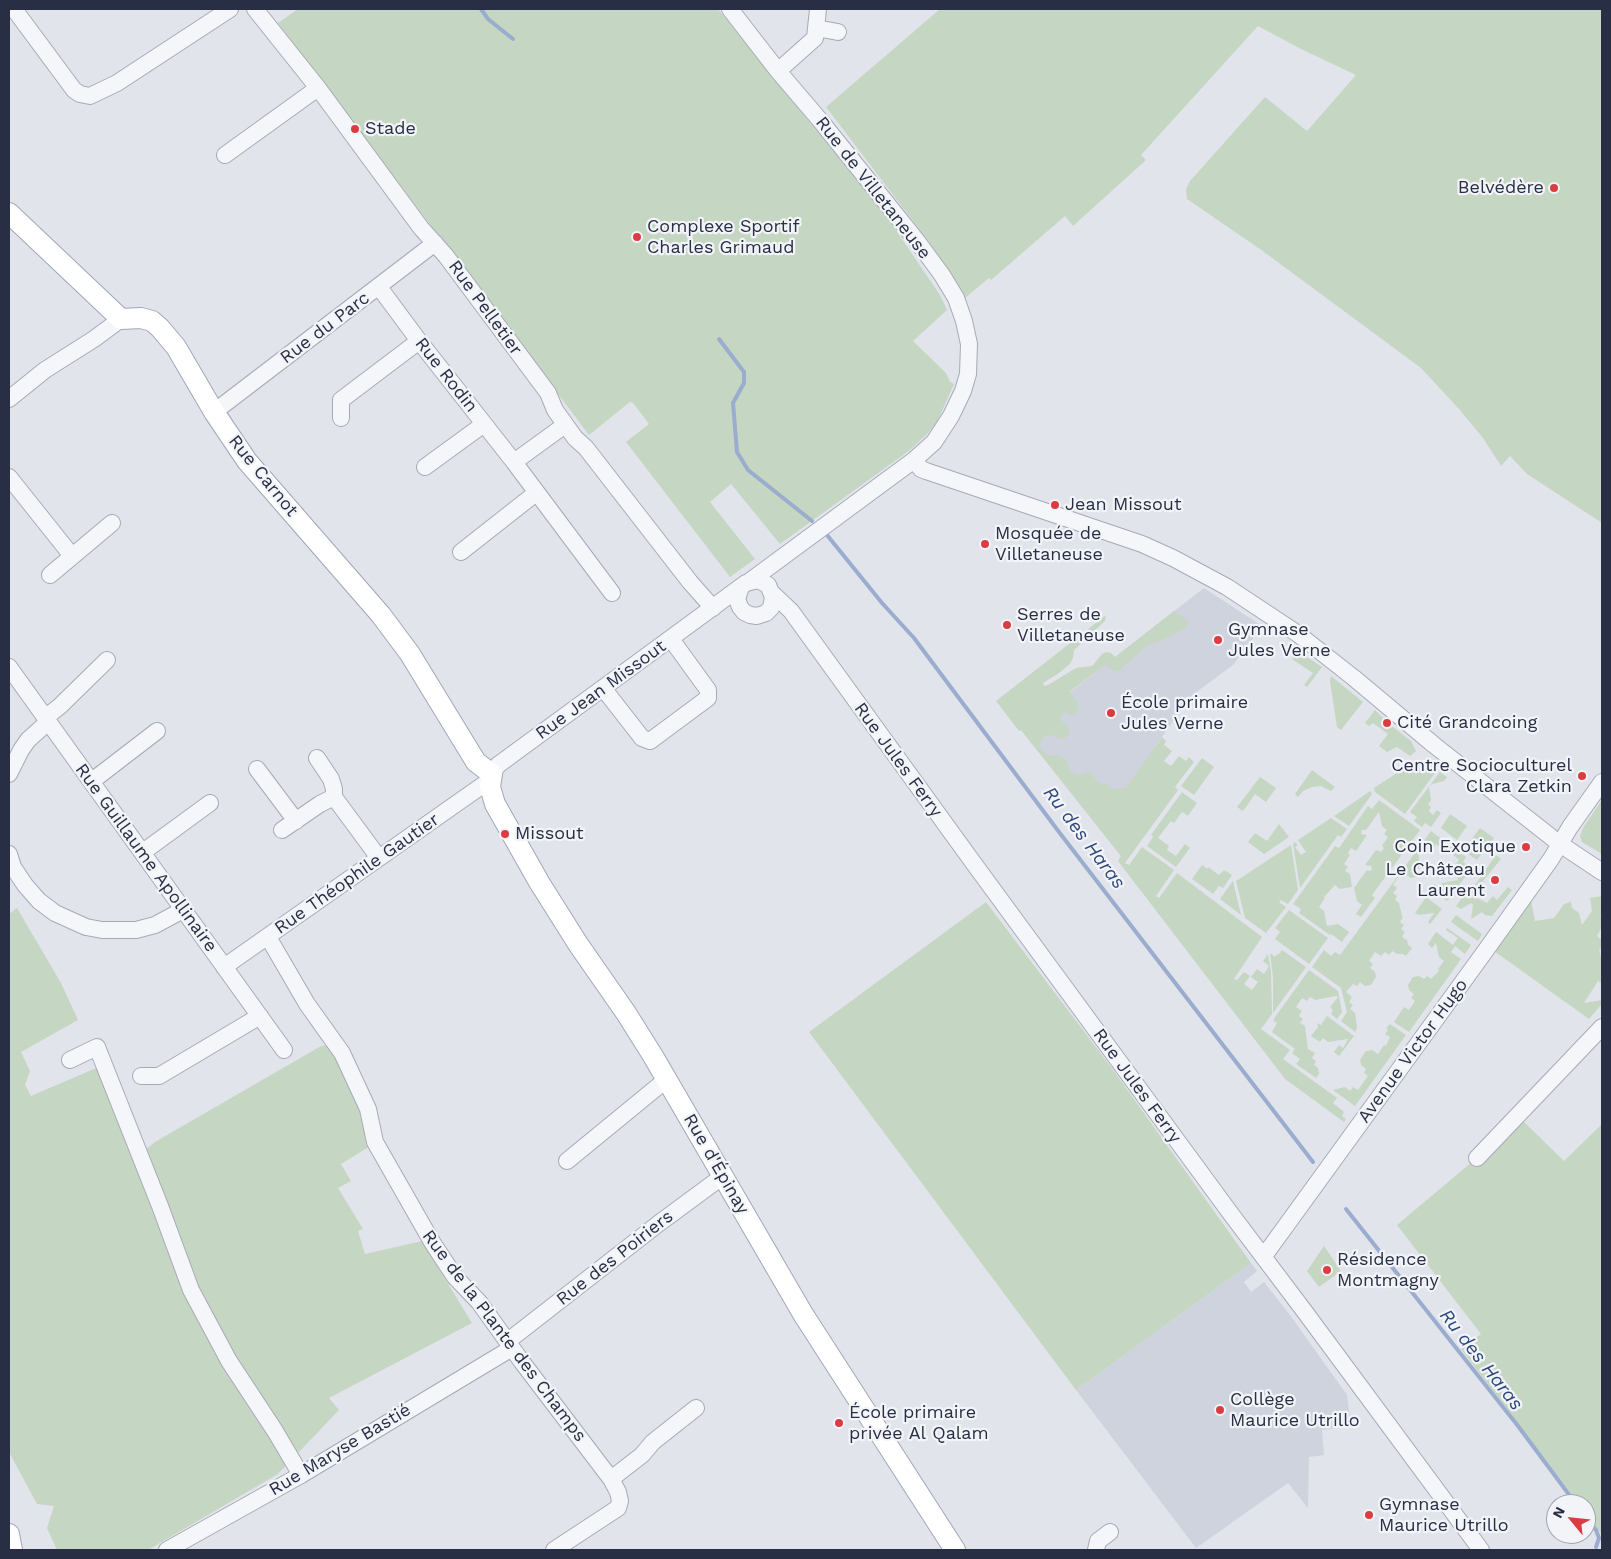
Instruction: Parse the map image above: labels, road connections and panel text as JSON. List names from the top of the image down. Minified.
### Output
{"streets":{"main road":["Rue Carnot","Rue d'Épinay"],"street":["Rue de Villetaneuse","Rue Pelletier","Rue du Parc","Rue Rodin","Rue Jean Missout","Rue Jules Ferry","Rue Guillaume Apollinaire","Rue Théophile Gautier","Avenue Victor Hugo","Rue des Poiriers","Rue de la Plante des Champs","Rue Maryse Bastié"]},"crossings":[["Rue de Villetaneuse","Rue Jean Missout"],["Rue Pelletier","Rue du Parc"],["Rue Pelletier","Rue Jean Missout"],["Rue du Parc","Rue Rodin"],["Rue du Parc","Rue Carnot"],["Rue Carnot","Rue Jean Missout"],["Rue Carnot","Rue Théophile Gautier"],["Rue Carnot","Rue d'Épinay"],["Rue Jean Missout","Rue Jules Ferry"],["Rue Jean Missout","Rue Théophile Gautier"],["Rue Jean Missout","Rue d'Épinay"],["Rue Jules Ferry","Avenue Victor Hugo"],["Rue Guillaume Apollinaire","Rue Théophile Gautier"],["Rue Théophile Gautier","Rue d'Épinay"],["Rue Théophile Gautier","Rue de la Plante des Champs"],["Rue d'Épinay","Rue des Poiriers"],["Rue des Poiriers","Rue de la Plante des Champs"],["Rue des Poiriers","Rue Maryse Bastié"],["Rue de la Plante des Champs","Rue Maryse Bastié"]],"water":["Ru des Haras"],"places":["Stade","Belvédère","Complexe Sportif Charles Grimaud","Jean Missout","Mosquée de Villetaneuse","Serres de Villetaneuse","Gymnase Jules Verne","École primaire Jules Verne","Cité Grandcoing","Centre Socioculturel Clara Zetkin","Missout","Coin Exotique","Le Château Laurent","Résidence Montmagny","Collège Maurice Utrillo","École primaire privée Al Qalam","Gymnase Maurice Utrillo"],"north":"top left"}
